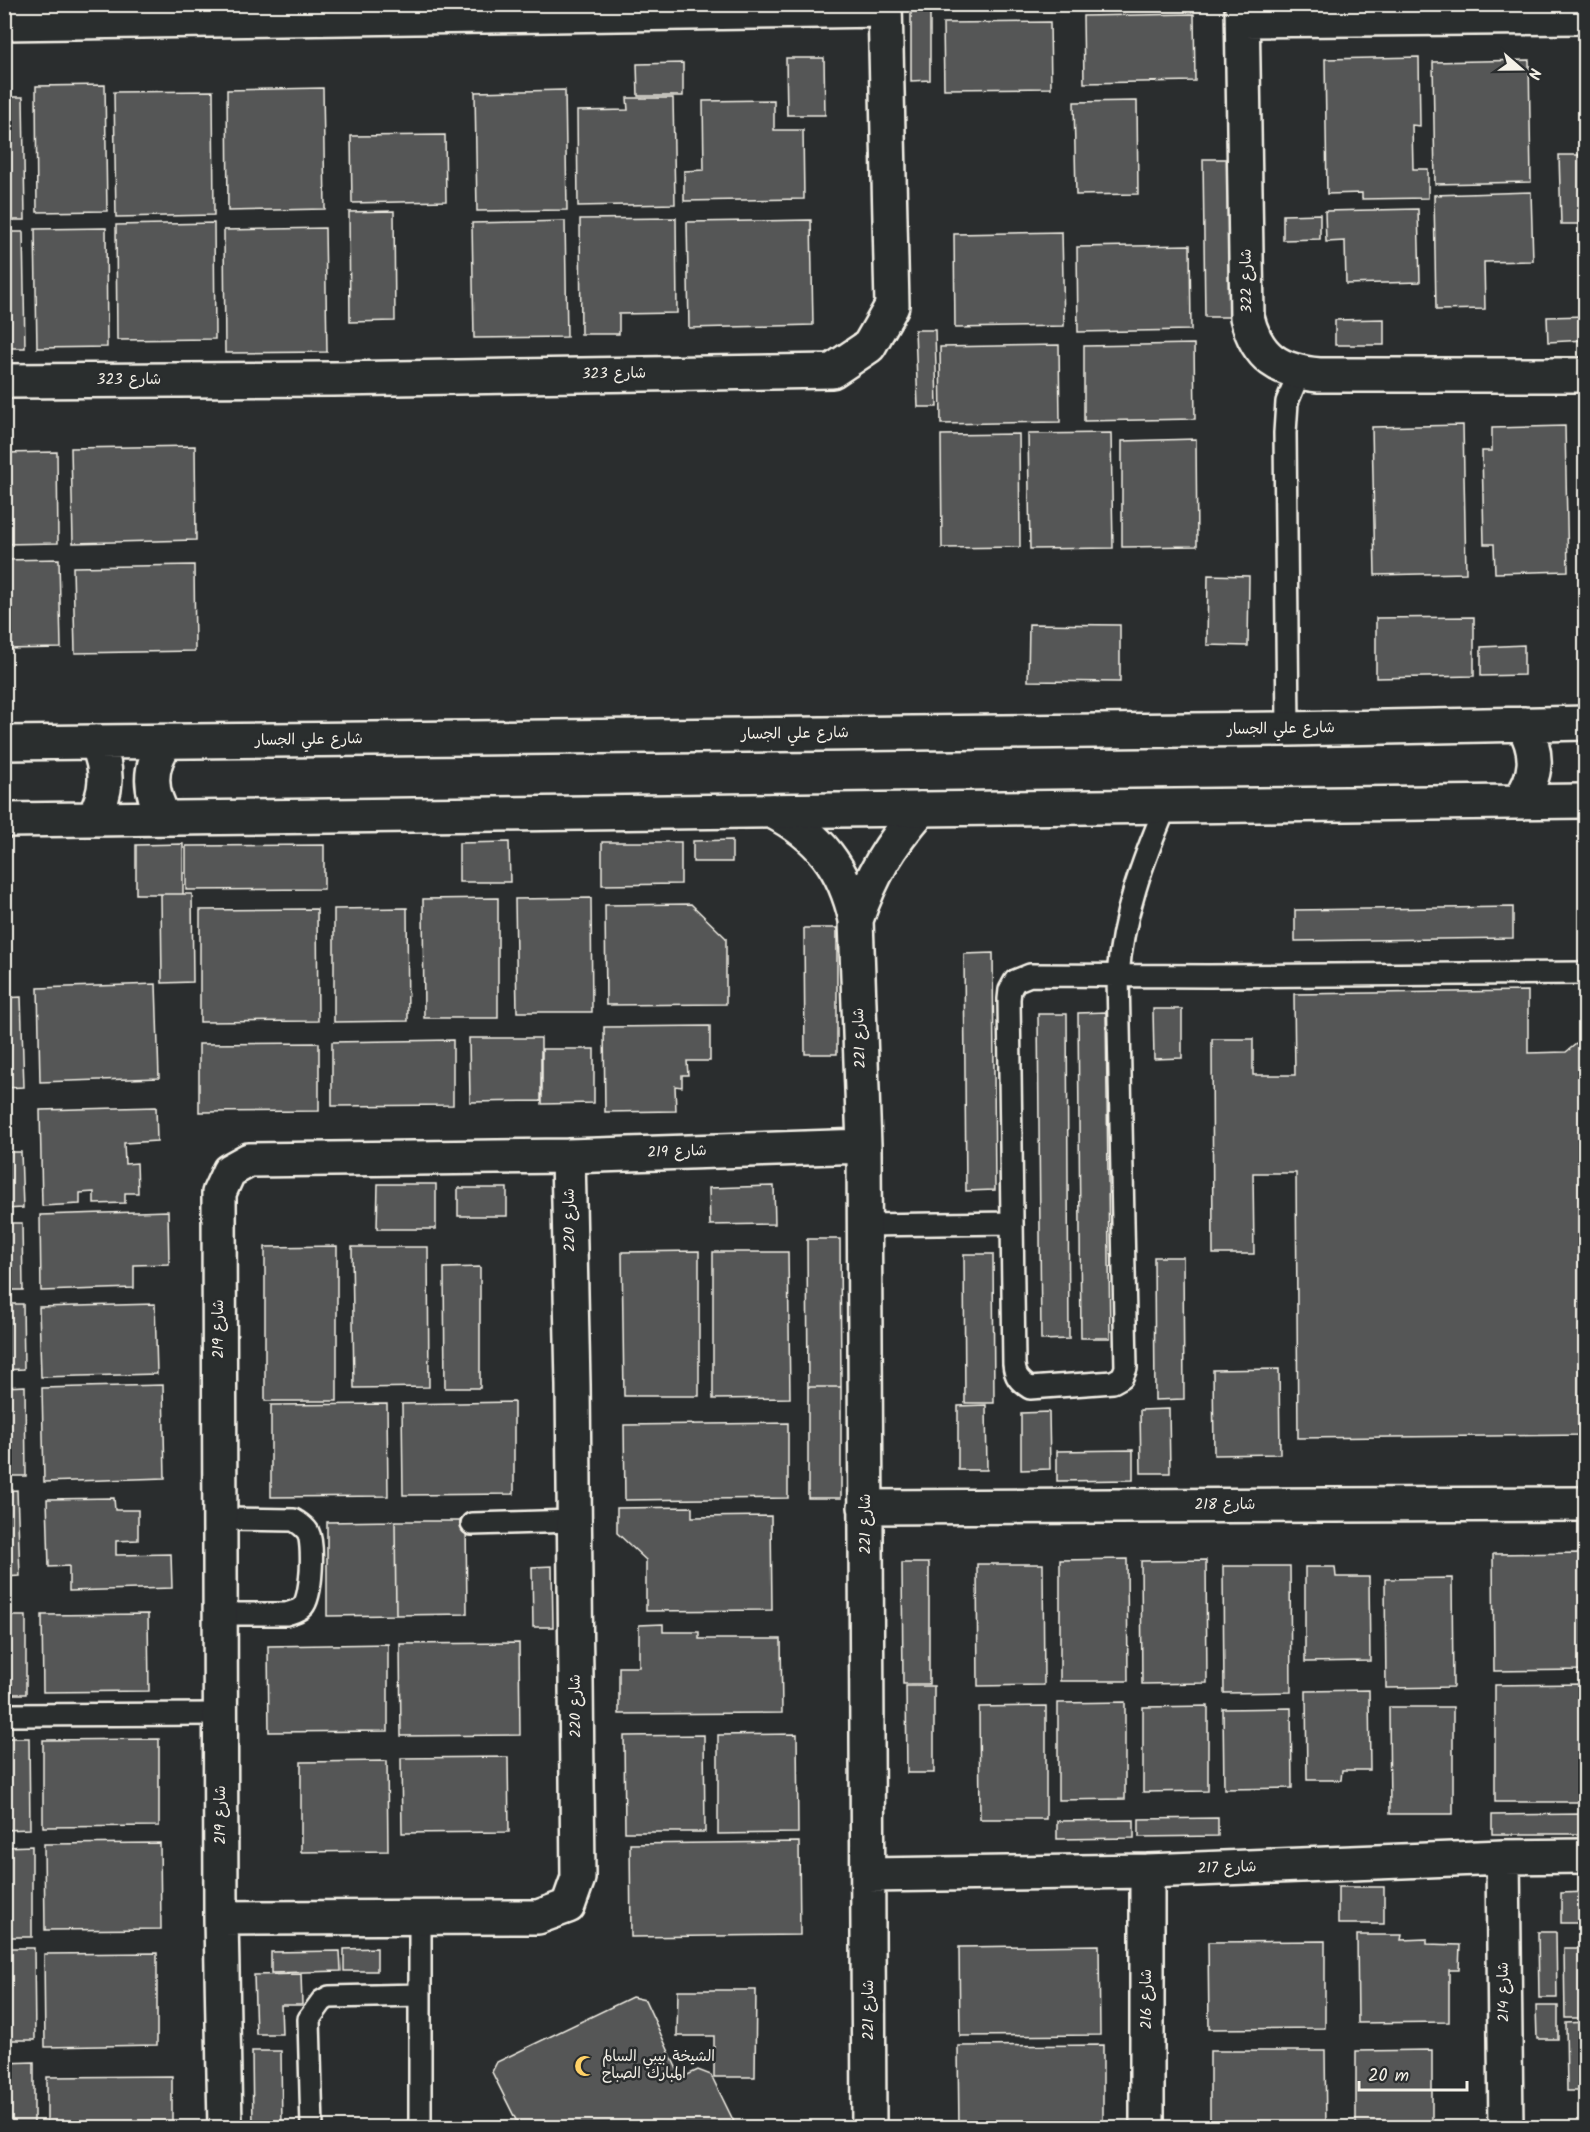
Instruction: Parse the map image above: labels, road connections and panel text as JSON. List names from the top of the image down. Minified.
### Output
{"streets":{"street":["شارع 322","شارع 323","شارع علي الجسار","شارع 221","شارع 219","شارع 220","شارع 218","شارع 217","شارع 214","شارع 216"]},"crossings":[["شارع 221","شارع 219"],["شارع 221","شارع 218"],["شارع 221","شارع 217"],["شارع 219","شارع 220"],["شارع 217","شارع 214"],["شارع 217","شارع 216"]],"places":{"mosque":["الشيخة بيبي السالم المبارك الصباح"]},"scale_bar":"20 m","north":"right"}
